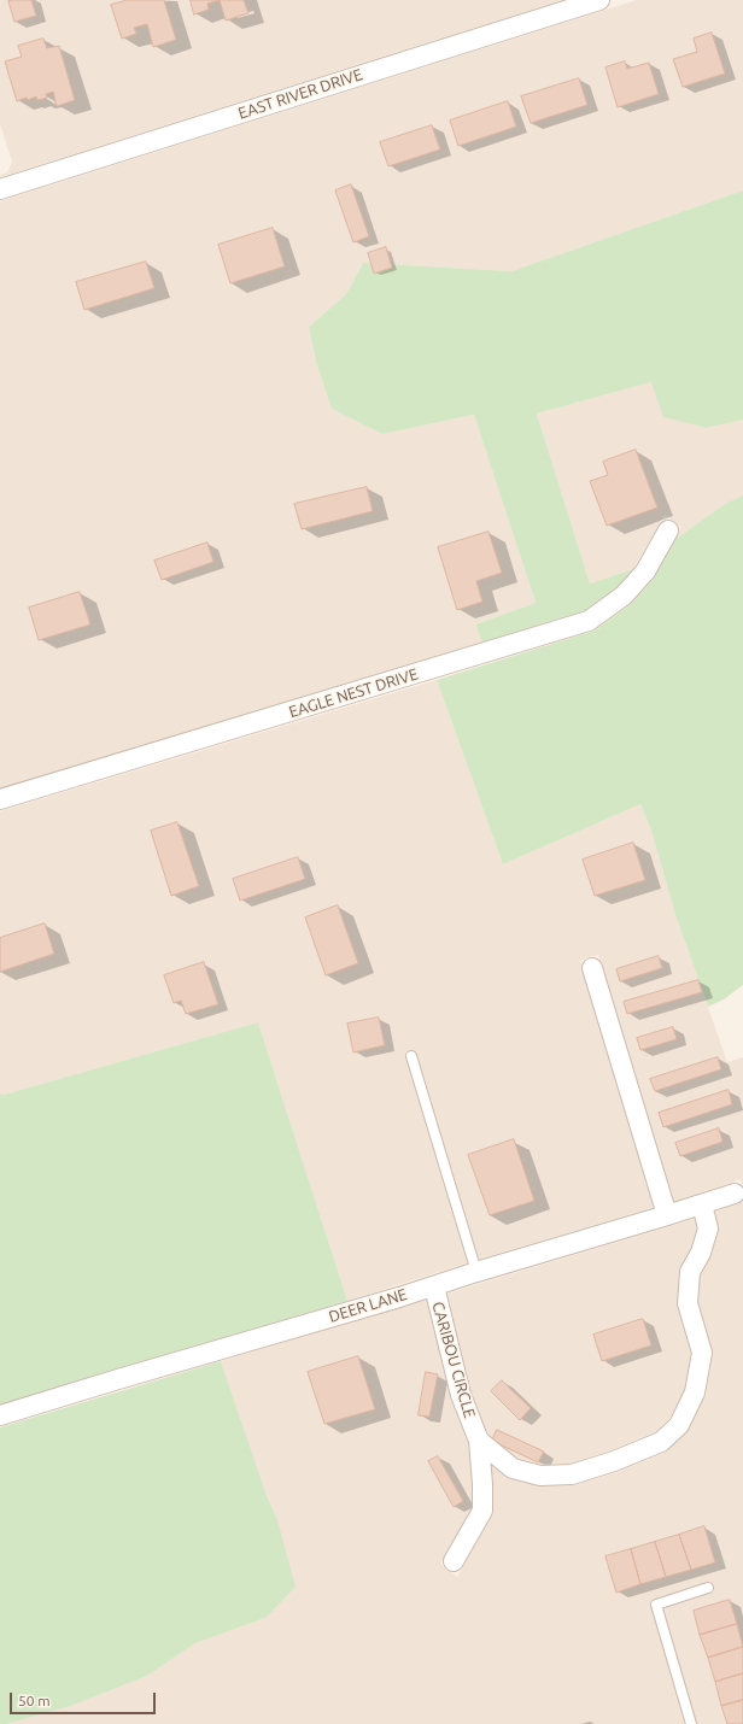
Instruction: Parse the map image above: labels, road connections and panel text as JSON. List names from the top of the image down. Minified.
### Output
{"streets":{"street":["EAST RIVER DRIVE","EAGLE NEST DRIVE","DEER LANE","CARIBOU CIRCLE"]},"crossings":[["DEER LANE","CARIBOU CIRCLE"]],"scale_bar":"50 m"}
